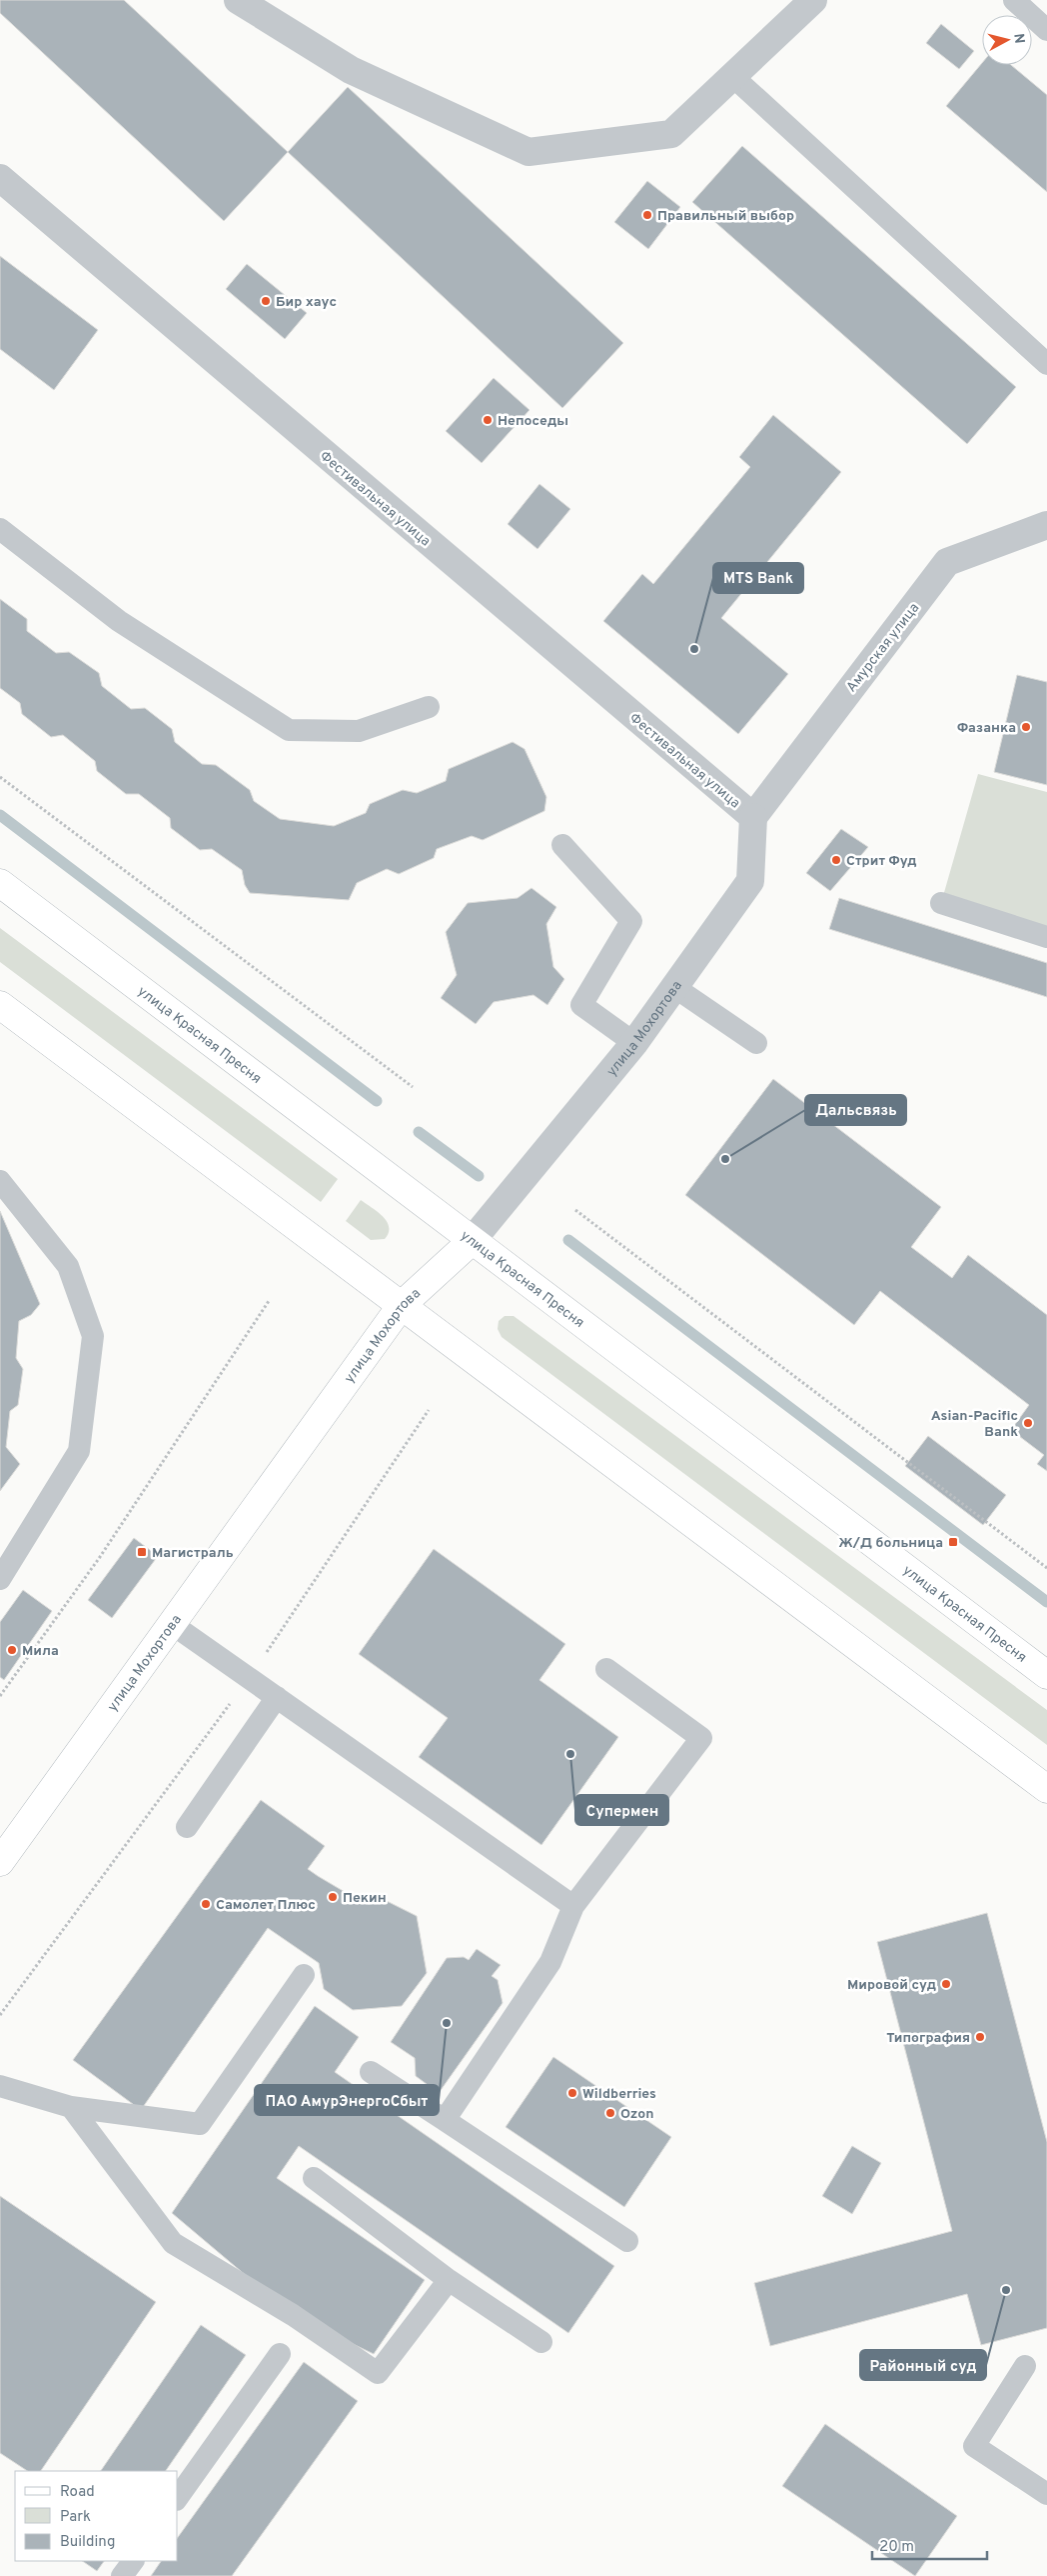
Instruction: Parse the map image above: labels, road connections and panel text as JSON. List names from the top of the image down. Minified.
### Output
{"streets":{"street":["Фестивальная улица","Амурская улица","улица Мохортова","улица Красная Пресня"]},"crossings":[["Фестивальная улица","Амурская улица"],["Фестивальная улица","улица Мохортова"],["Амурская улица","улица Мохортова"],["улица Мохортова","улица Красная Пресня"]],"places":{"other":["Правильный выбор","Бир хаус","Непоседы","MTS Bank","Фазанка","Стрит Фуд","Дальсвязь","Asian-Pacific Bank","Мила","Cупермен","Пекин","Самолет Плюс","Мировой суд","ПАО АмурЭнергоСбыт","Типография","Wildberries","Ozon","Районный суд"],"transit":["Ж/Д больница","Магистраль"]},"legend":["Road","Park","Building"],"scale_bar":"20 m","north":"right"}
